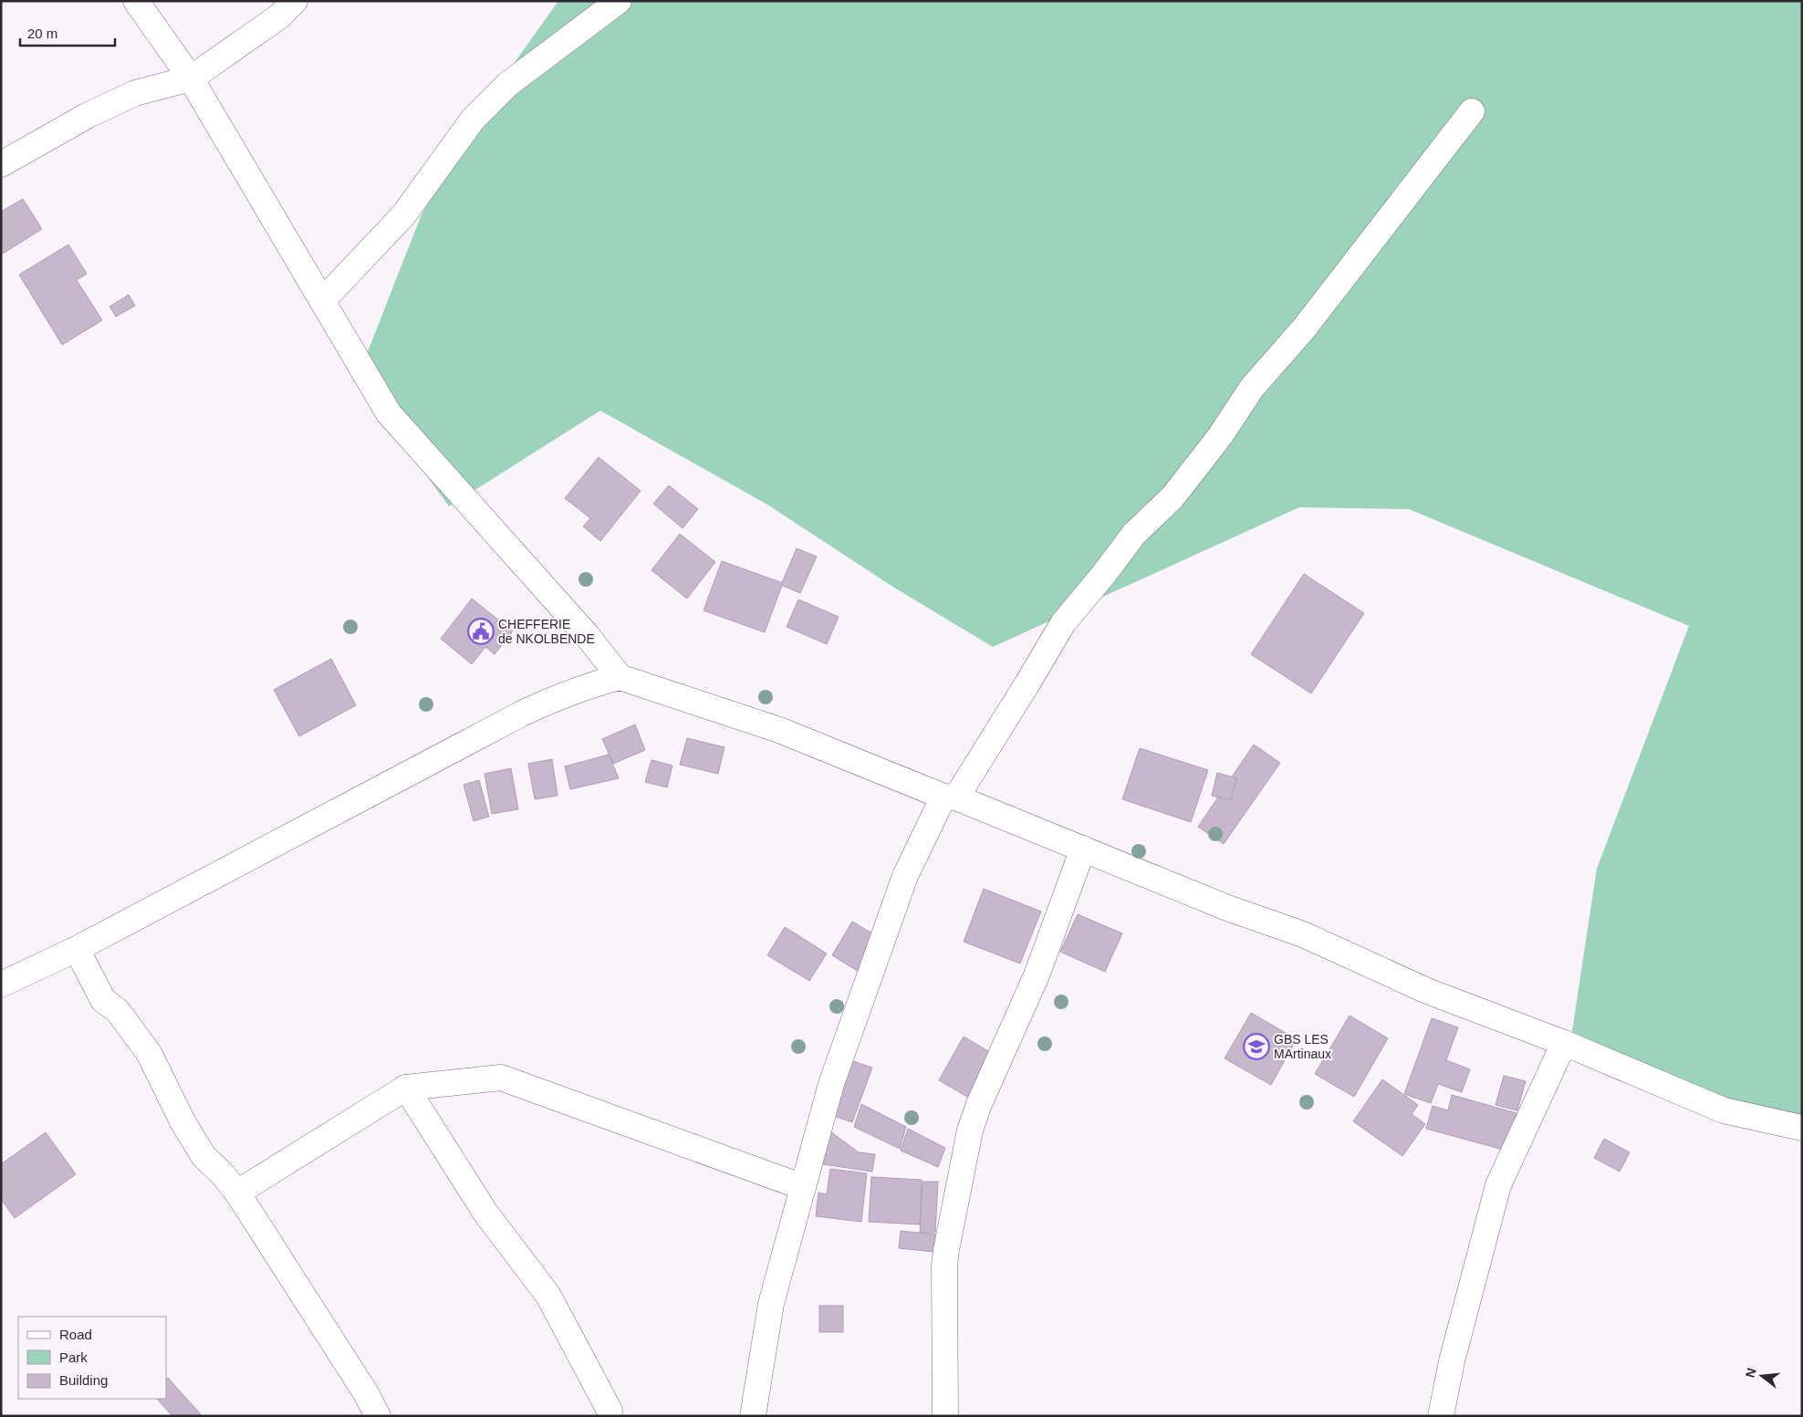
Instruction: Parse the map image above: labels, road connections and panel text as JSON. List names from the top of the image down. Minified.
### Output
{"places":{"public building":["CHEFFERIE de NKOLBENDE"],"school or university":["GBS LES MArtinaux"]},"legend":["Road","Park","Building"],"scale_bar":"20 m","north":"left"}
